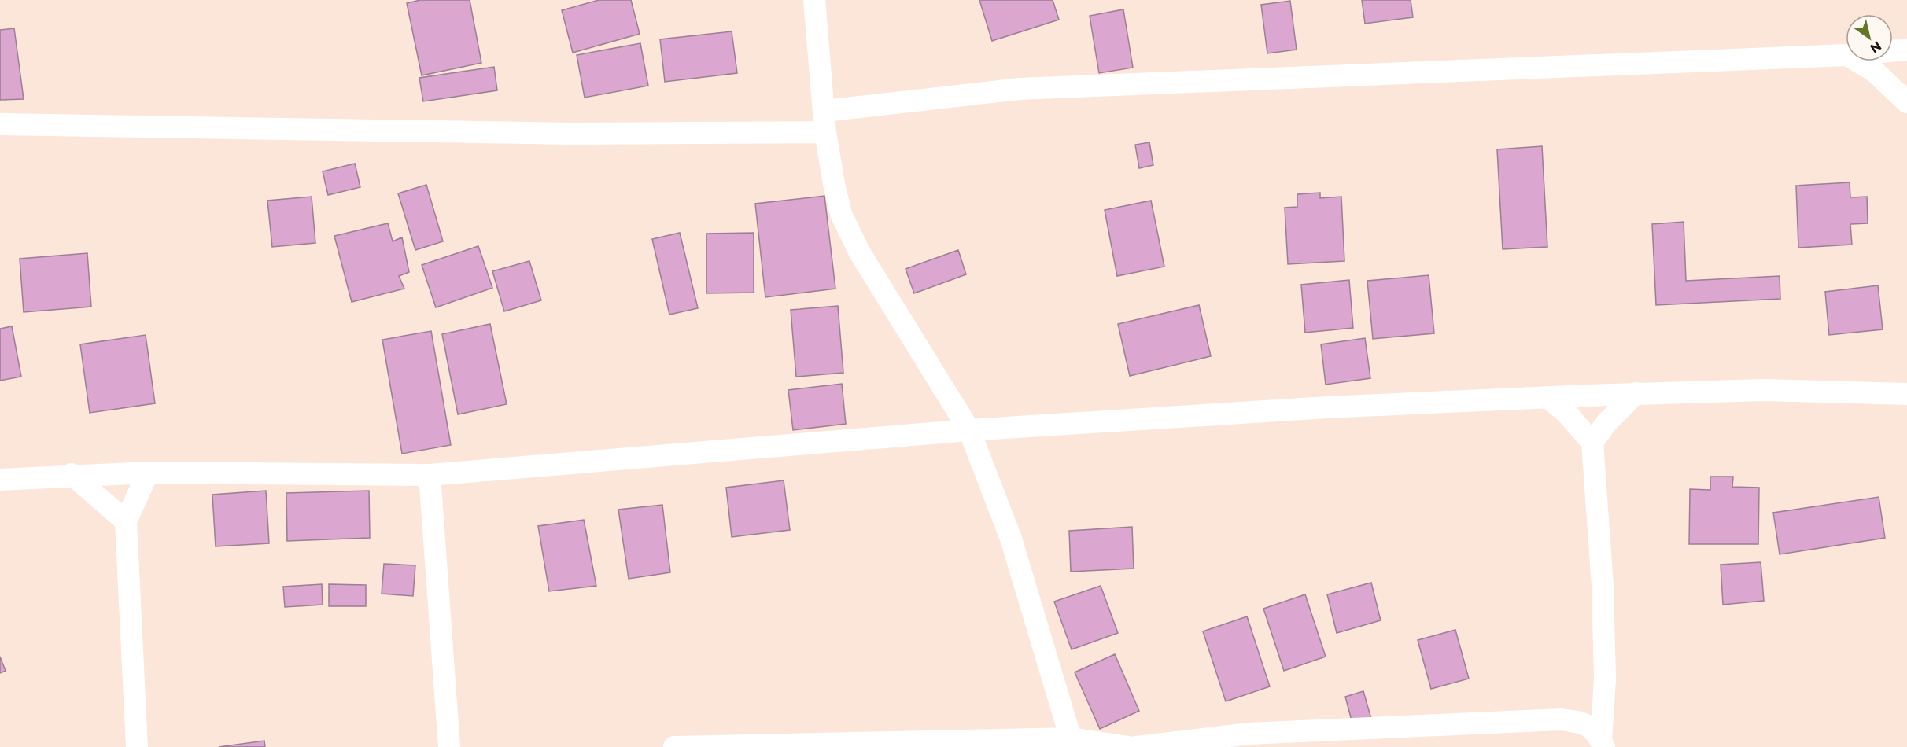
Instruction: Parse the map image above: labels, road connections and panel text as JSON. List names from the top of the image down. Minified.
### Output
{"north":"bottom right"}
